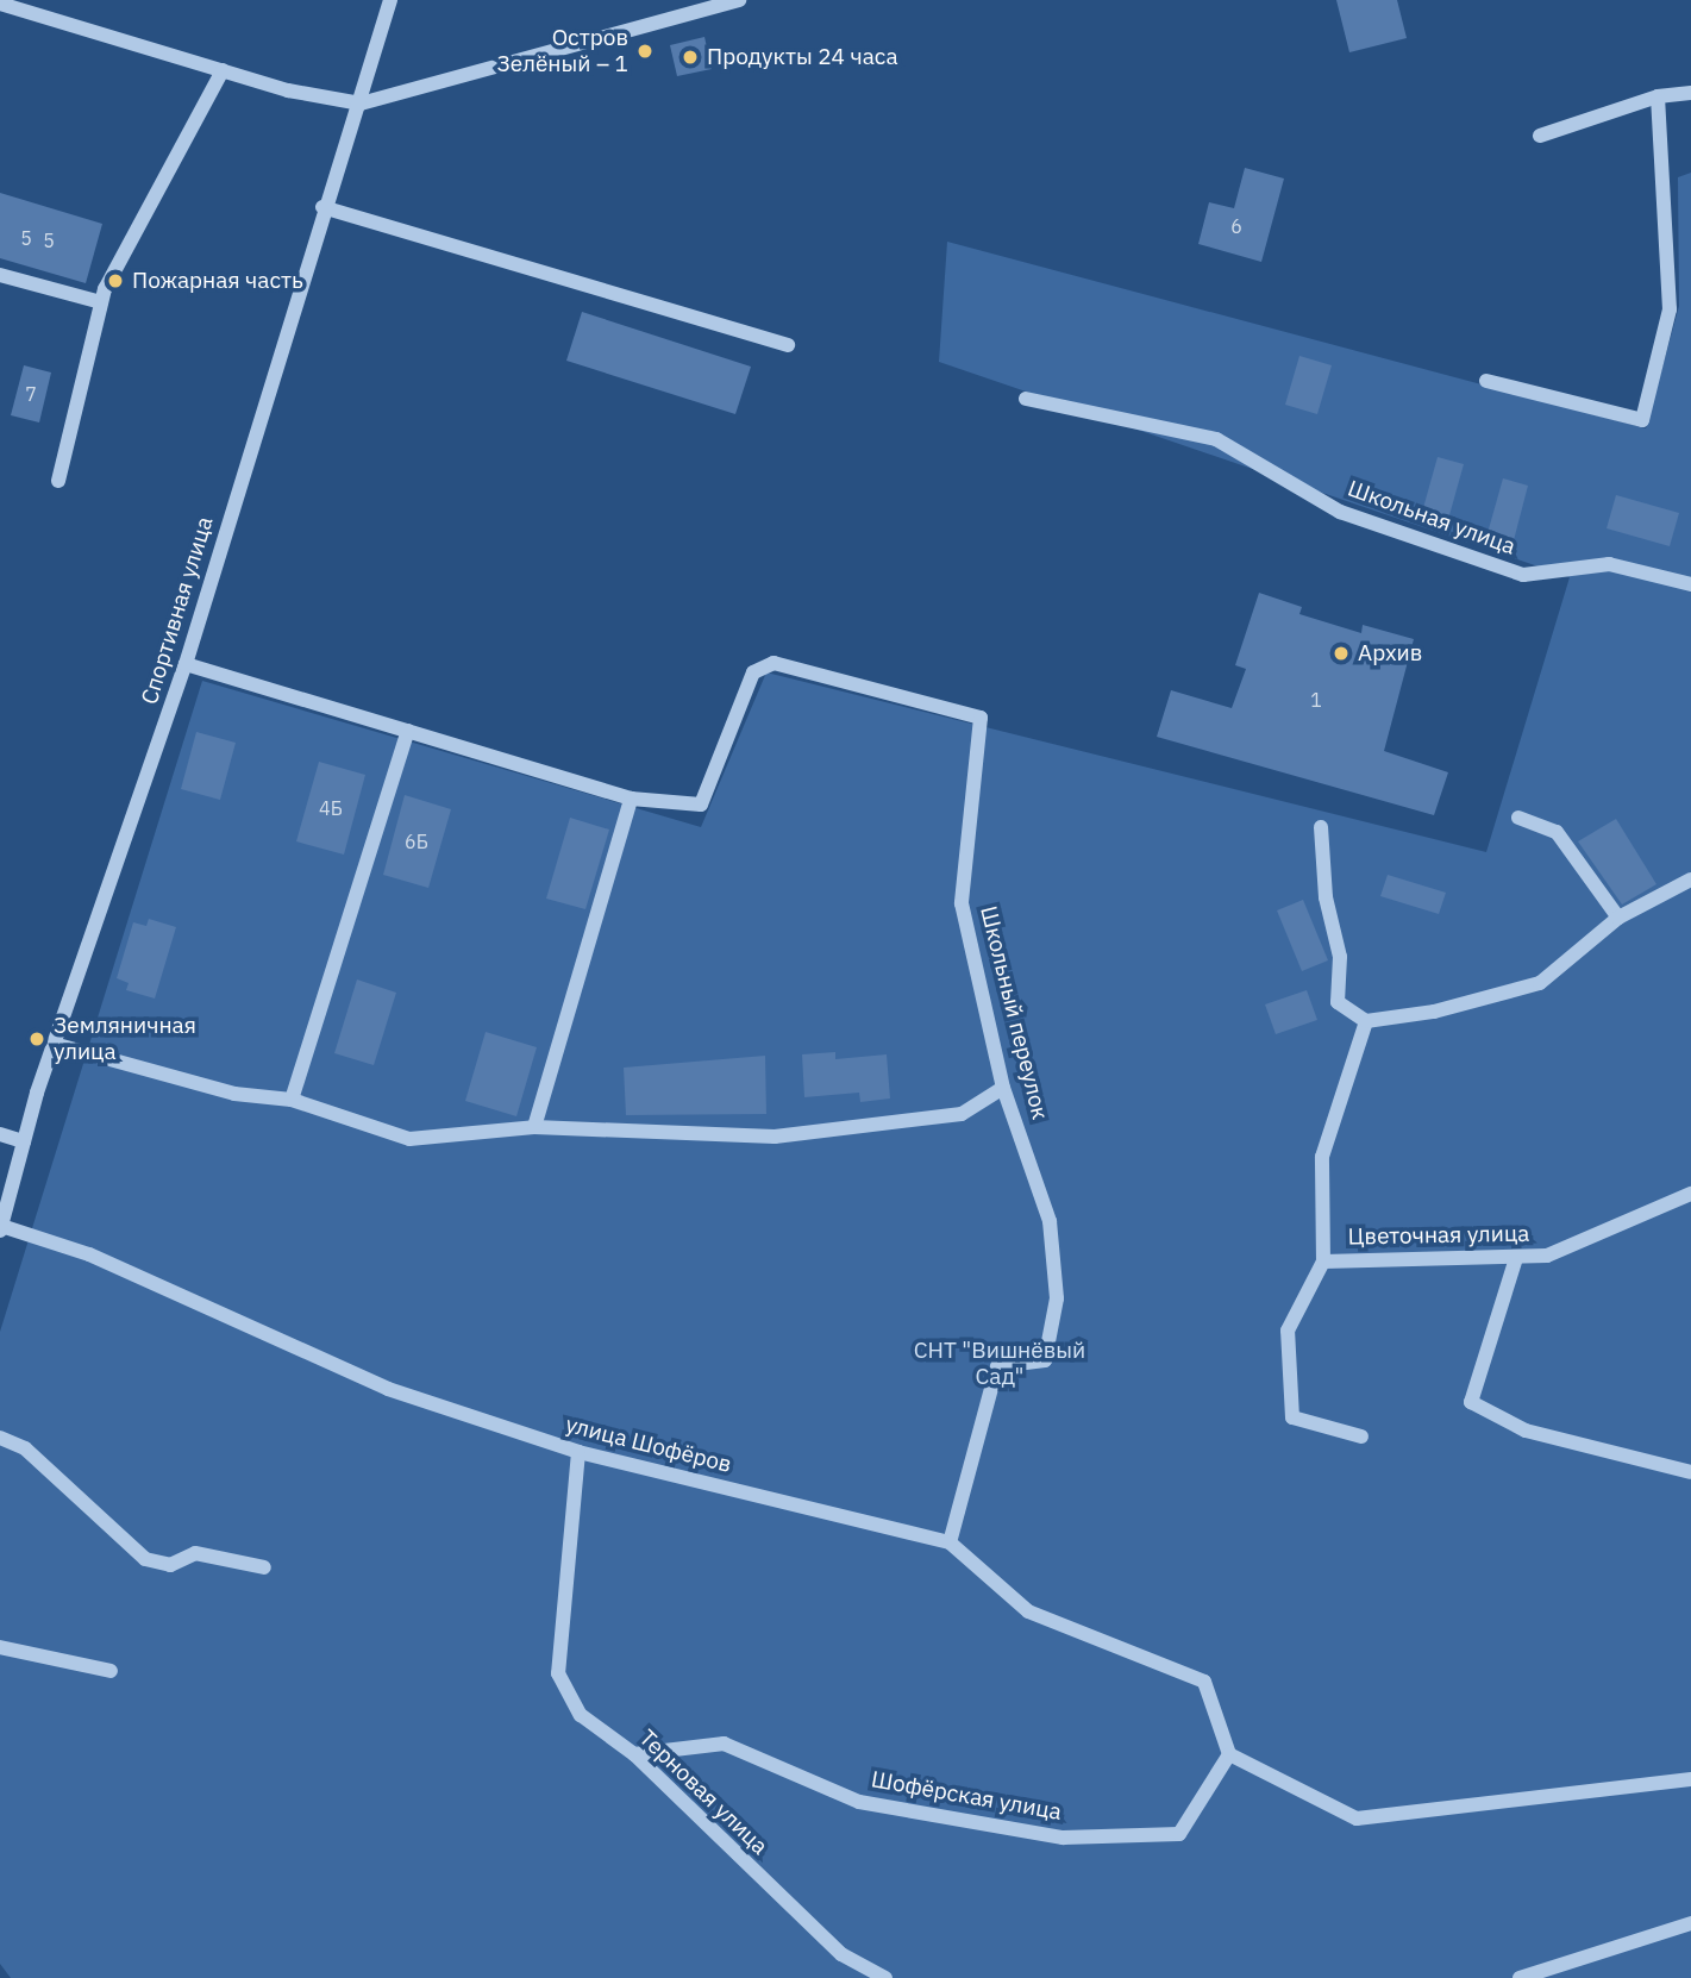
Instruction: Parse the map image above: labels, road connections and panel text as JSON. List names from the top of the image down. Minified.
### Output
{"streets":{"street":["Школьная улица","Спортивная улица","Школьный переулок","Цветочная улица","улица Шофёров","Терновая улица","Шофёрская улица"]},"crossings":[["Спортивная улица","улица Шофёров"],["Школьный переулок","улица Шофёров"],["улица Шофёров","Терновая улица"],["улица Шофёров","Шофёрская улица"],["Терновая улица","Шофёрская улица"]],"parks":["СНТ \"Вишнёвый Сад\""],"places":["Остров Зелёный – 1","Продукты 24 часа","Пожарная часть","Архив","Земляничная улица"],"house_numbers":["6","5","5","7","1","4Б","6Б"]}
